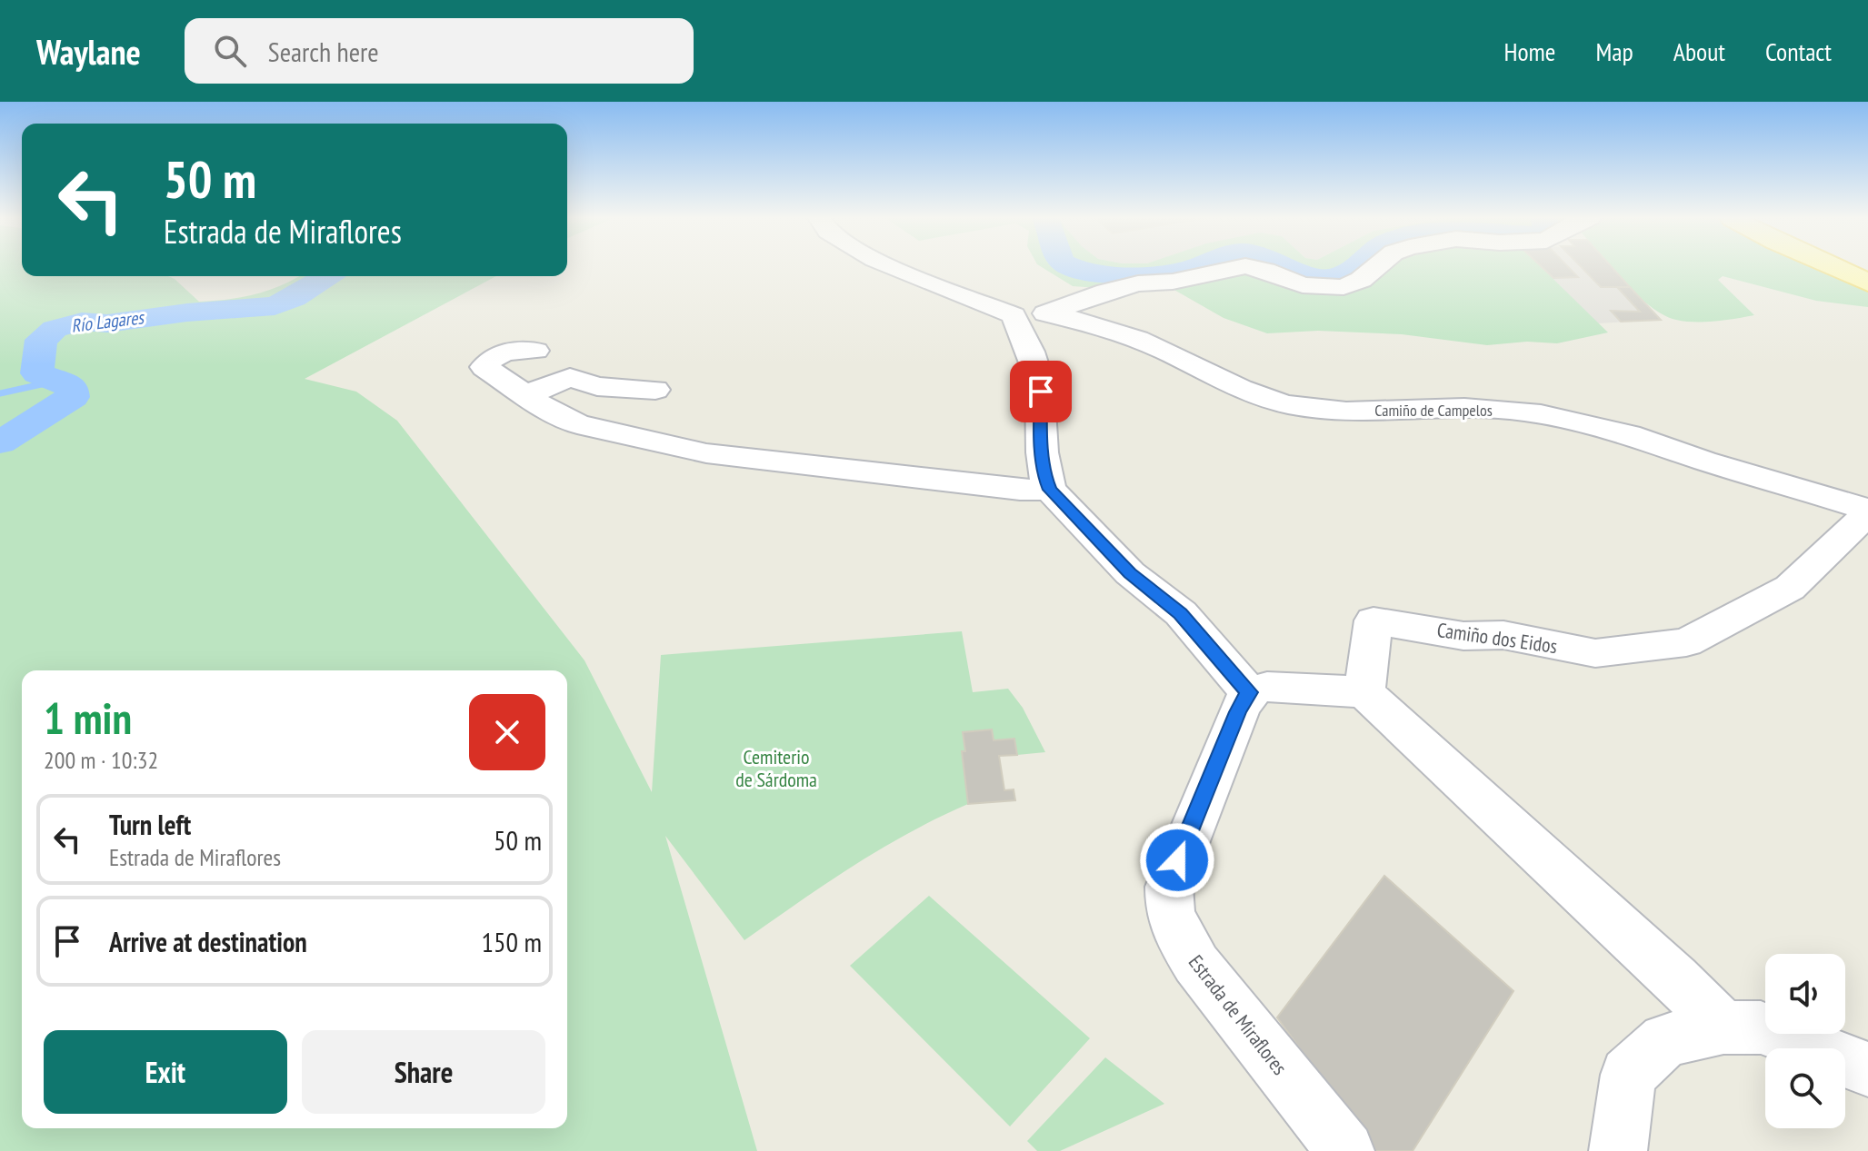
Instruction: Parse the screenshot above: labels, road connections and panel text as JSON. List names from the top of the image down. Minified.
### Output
{"streets":{"street":["Camiño de Campelos","Camiño dos Eidos","Estrada de Miraflores"]},"crossings":[["Camiño de Campelos","Camiño dos Eidos"]],"water":["Río Lagares"],"parks":["Cemiterio de Sárdoma"],"page":{"header":"Waylane","search":"Search here","nav":["Home","Map","About","Contact"],"turn":["50 m","Estrada de Miraflores"],"heading":["1 min","200 m · 10:32"],"list":[{"name":"Turn left","note":"Estrada de Miraflores","value":"50 m"},{"name":"Arrive at destination","value":"150 m"}],"buttons":["Exit","Share"]}}
